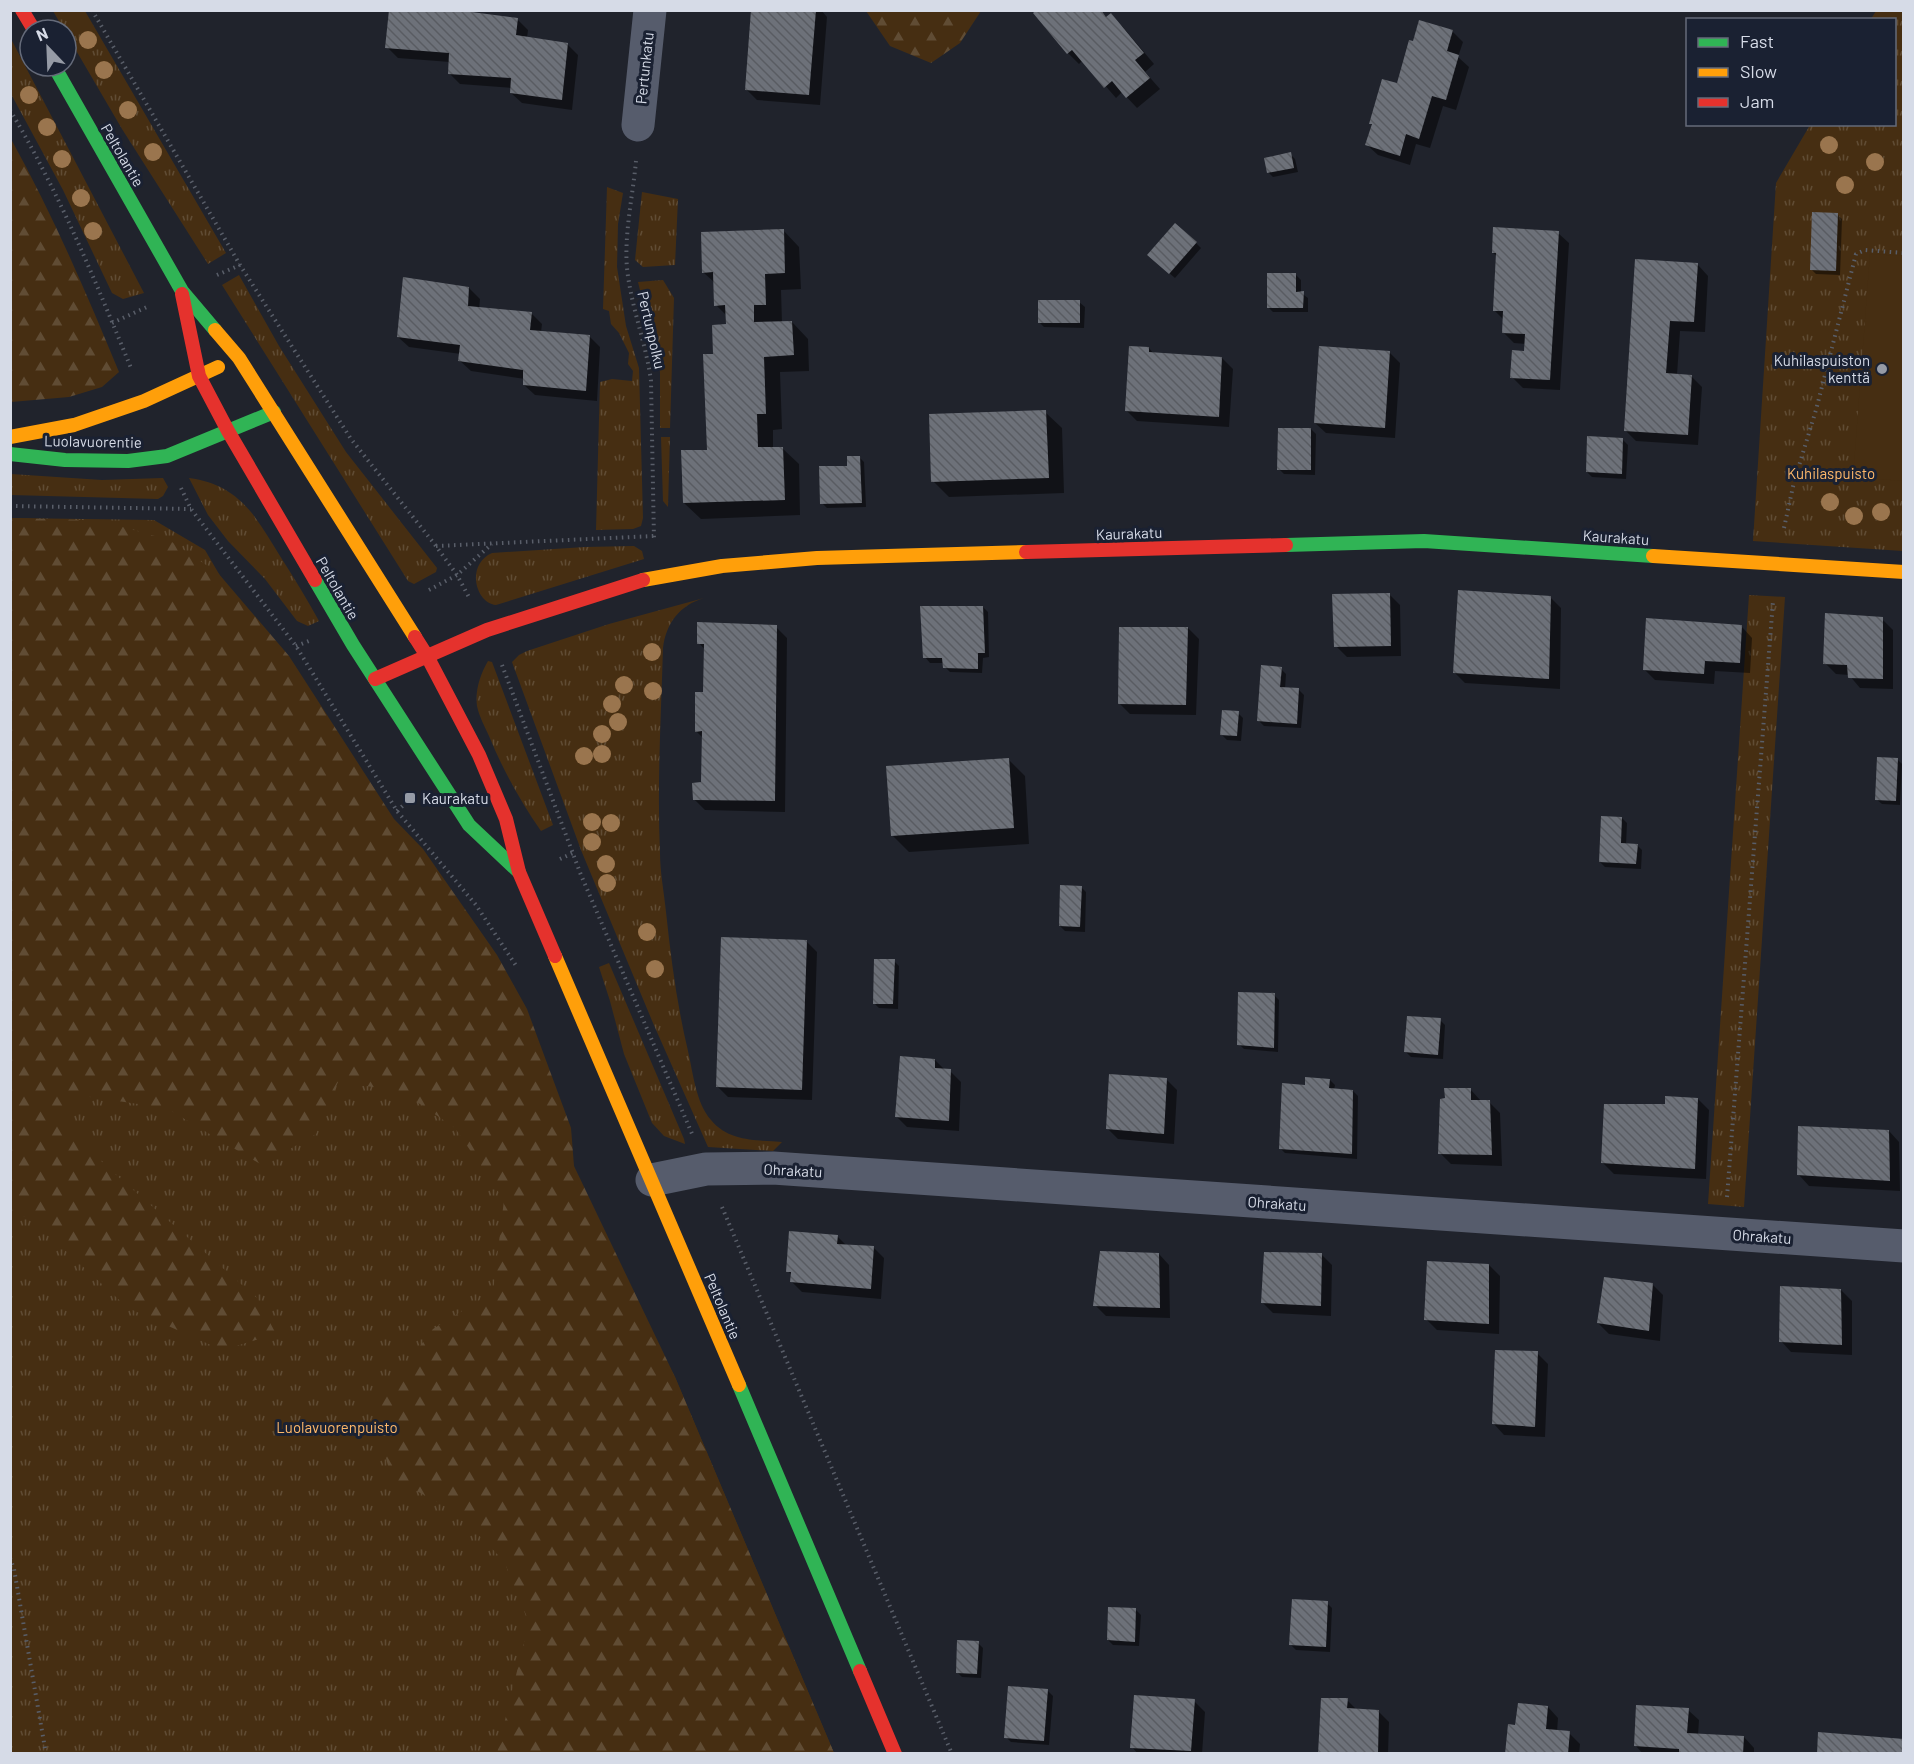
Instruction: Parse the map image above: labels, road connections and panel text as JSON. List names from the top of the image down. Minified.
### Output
{"streets":{"street":["Pertunkatu","Peltolantie","Luolavuorentie","Kaurakatu","Ohrakatu"],"path":["Pertunpolku"]},"crossings":[["Pertunkatu","Pertunpolku"],["Peltolantie","Luolavuorentie"],["Peltolantie","Kaurakatu"],["Peltolantie","Ohrakatu"],["Pertunpolku","Kaurakatu"]],"parks":["Kuhilaspuisto","Luolavuorenpuisto"],"places":{"other":["Kuhilaspuiston kenttä"],"transit":["Kaurakatu"]},"legend":["Fast","Slow","Jam"],"north":"top left"}
